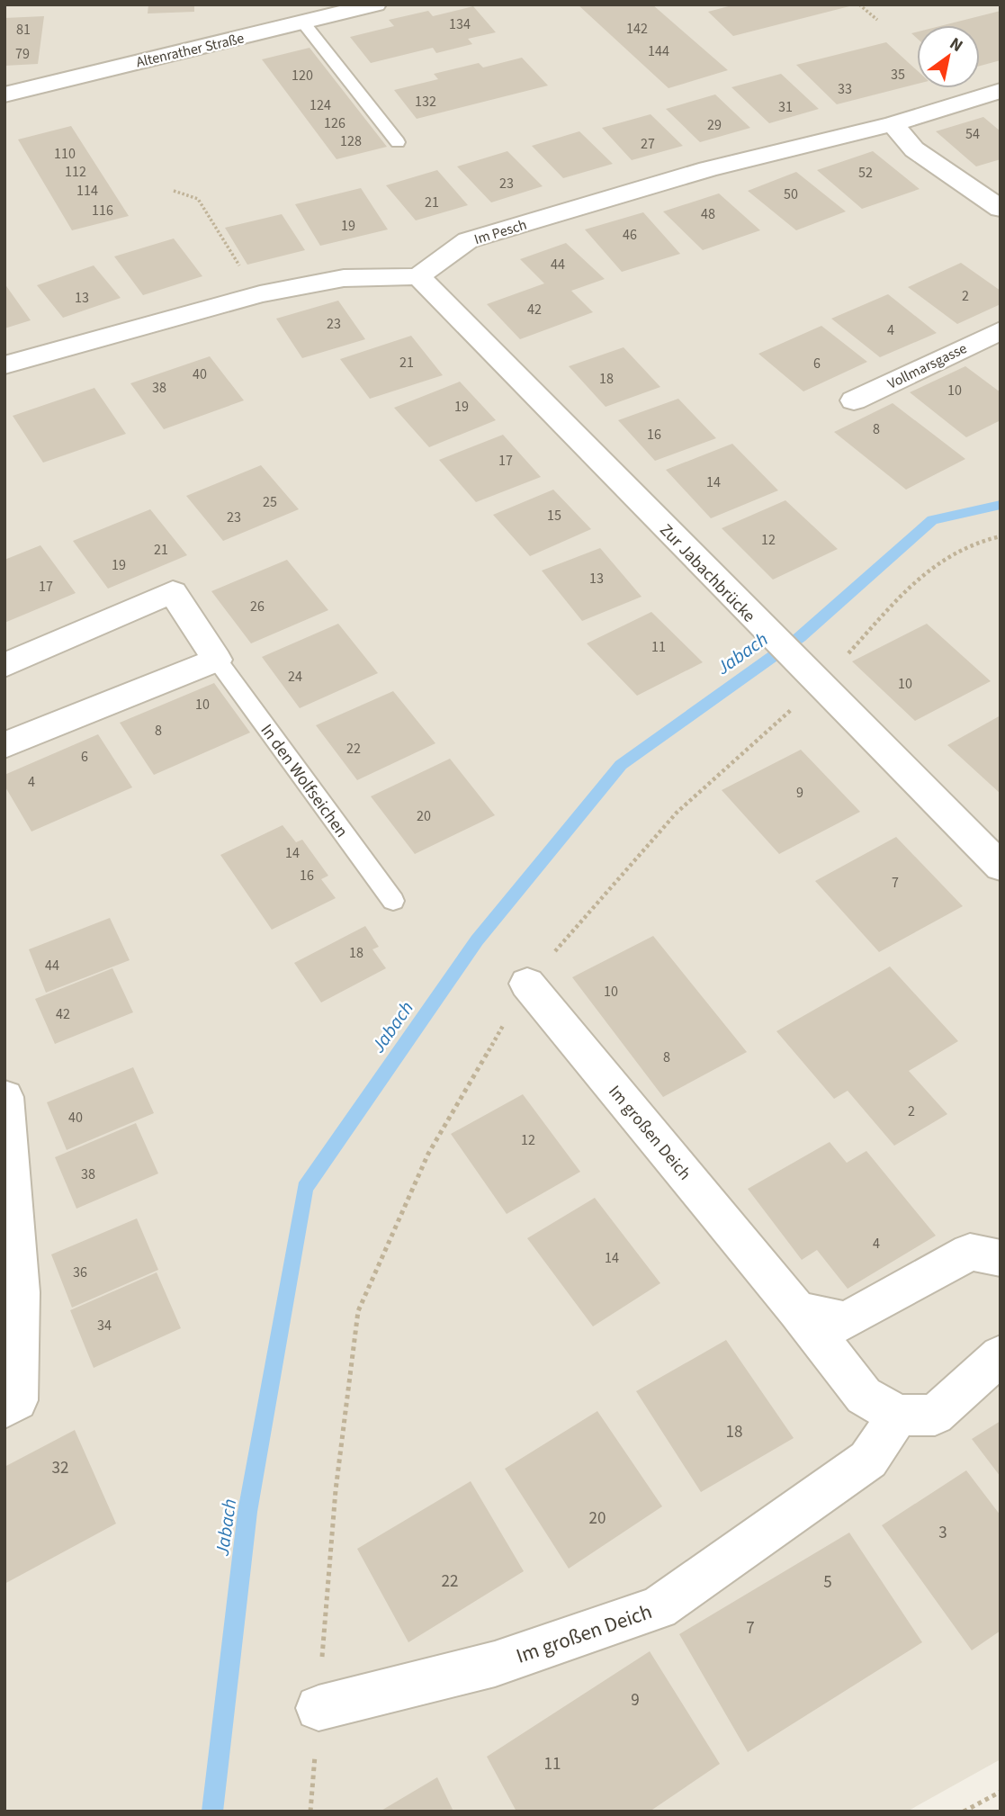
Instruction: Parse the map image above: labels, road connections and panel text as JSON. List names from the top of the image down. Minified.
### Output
{"streets":{"street":["Altenrather Straße","Im Pesch","Vollmarsgasse","Zur Jabachbrücke","In den Wolfseichen","Im großen Deich"]},"crossings":[["Im Pesch","Zur Jabachbrücke"]],"water":["Jabach"],"house_numbers":["134","142","81","144","79","35","120","33","132","124","31","126","29","54","128","27","110","112","52","23","114","50","21","116","48","19","46","44","2","13","42","23","4","21","6","40","18","38","10","19","8","16","17","14","25","15","23","12","21","19","13","17","26","11","24","10","10","8","22","6","4","9","20","14","16","7","18","44","10","42","8","2","40","12","38","4","14","36","34","18","32","20","3","22","5","7","9","11"],"north":"top right"}
